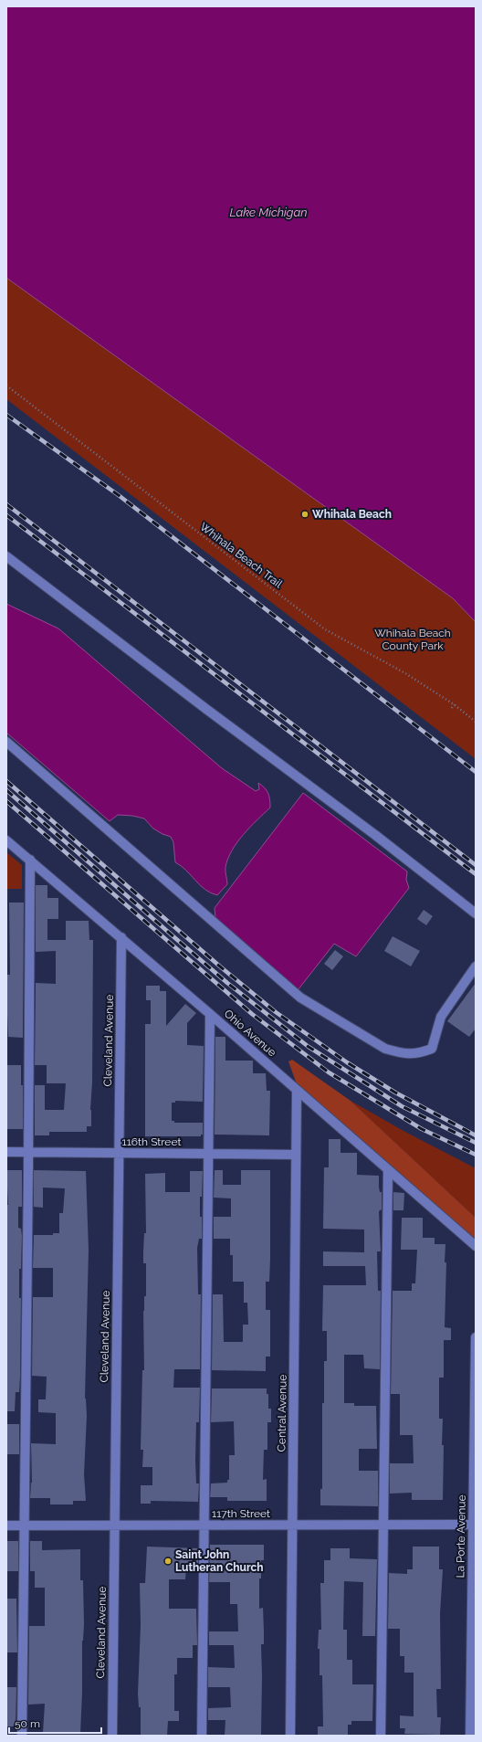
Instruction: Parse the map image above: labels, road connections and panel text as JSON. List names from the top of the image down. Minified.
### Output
{"streets":{"street":["Ohio Avenue","Cleveland Avenue","116th Street","Central Avenue","117th Street","La Porte Avenue"],"path":["Whihala Beach Trail"]},"crossings":[["Ohio Avenue","Cleveland Avenue"],["Ohio Avenue","Central Avenue"],["Cleveland Avenue","116th Street"],["Cleveland Avenue","117th Street"],["116th Street","Central Avenue"],["Central Avenue","117th Street"],["117th Street","La Porte Avenue"]],"water":["Lake Michigan"],"parks":["Whihala Beach County Park"],"places":["Whihala Beach","Saint John Lutheran Church"],"scale_bar":"50 m"}
